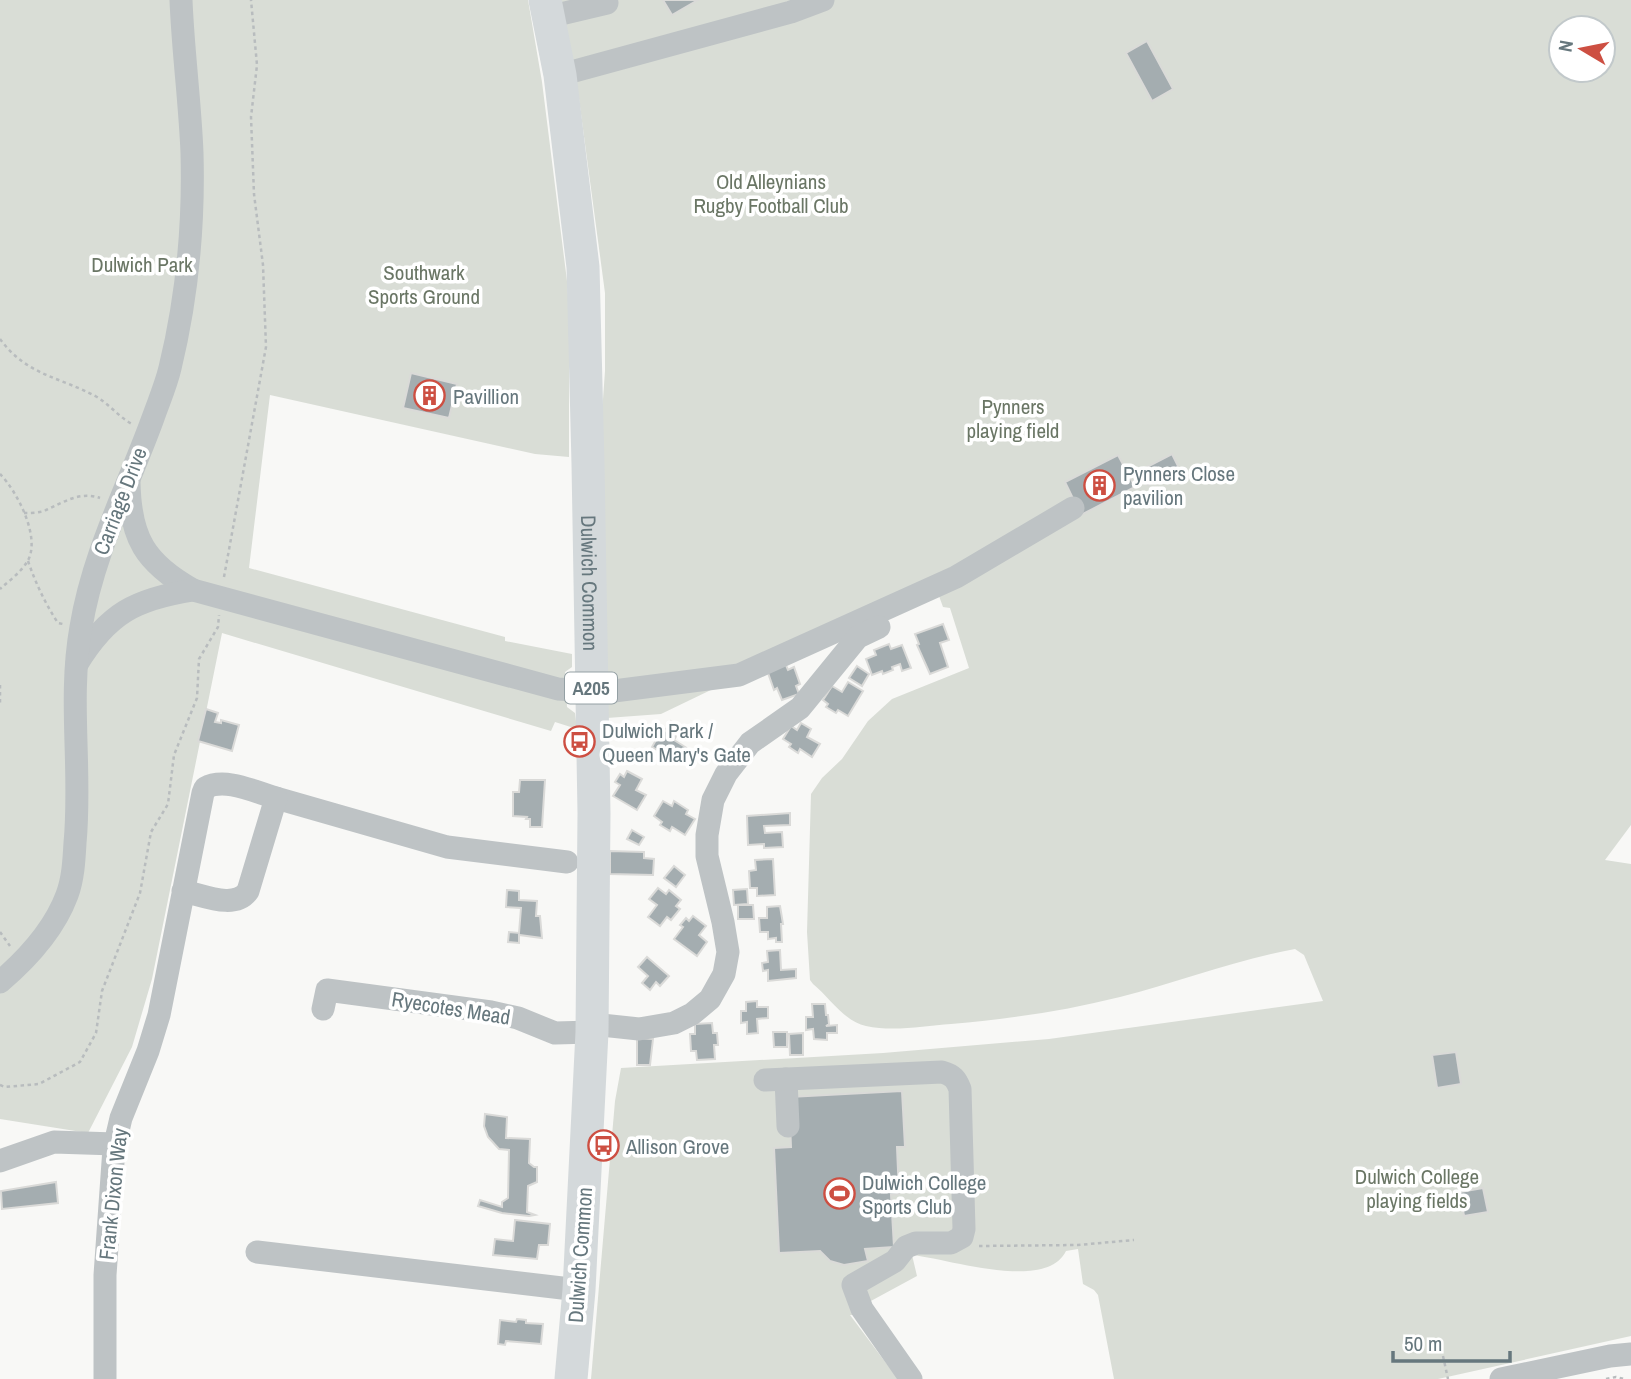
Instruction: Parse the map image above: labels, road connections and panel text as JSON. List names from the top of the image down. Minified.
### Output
{"streets":{"highway":["Dulwich Common","A205"],"street":["Carriage Drive","Ryecotes Mead","Frank Dixon Way"]},"crossings":[["Dulwich Common","Ryecotes Mead"]],"parks":["Old Alleynians Rugby Football Club","Dulwich Park","Southwark Sports Ground","Pynners playing field","Dulwich College playing fields"],"places":{"building":["Pavillion","Pynners Close pavilion"],"bus stop":["Dulwich Park / Queen Mary's Gate","Allison Grove"],"sports":["Dulwich College Sports Club"]},"scale_bar":"50 m","north":"left"}
